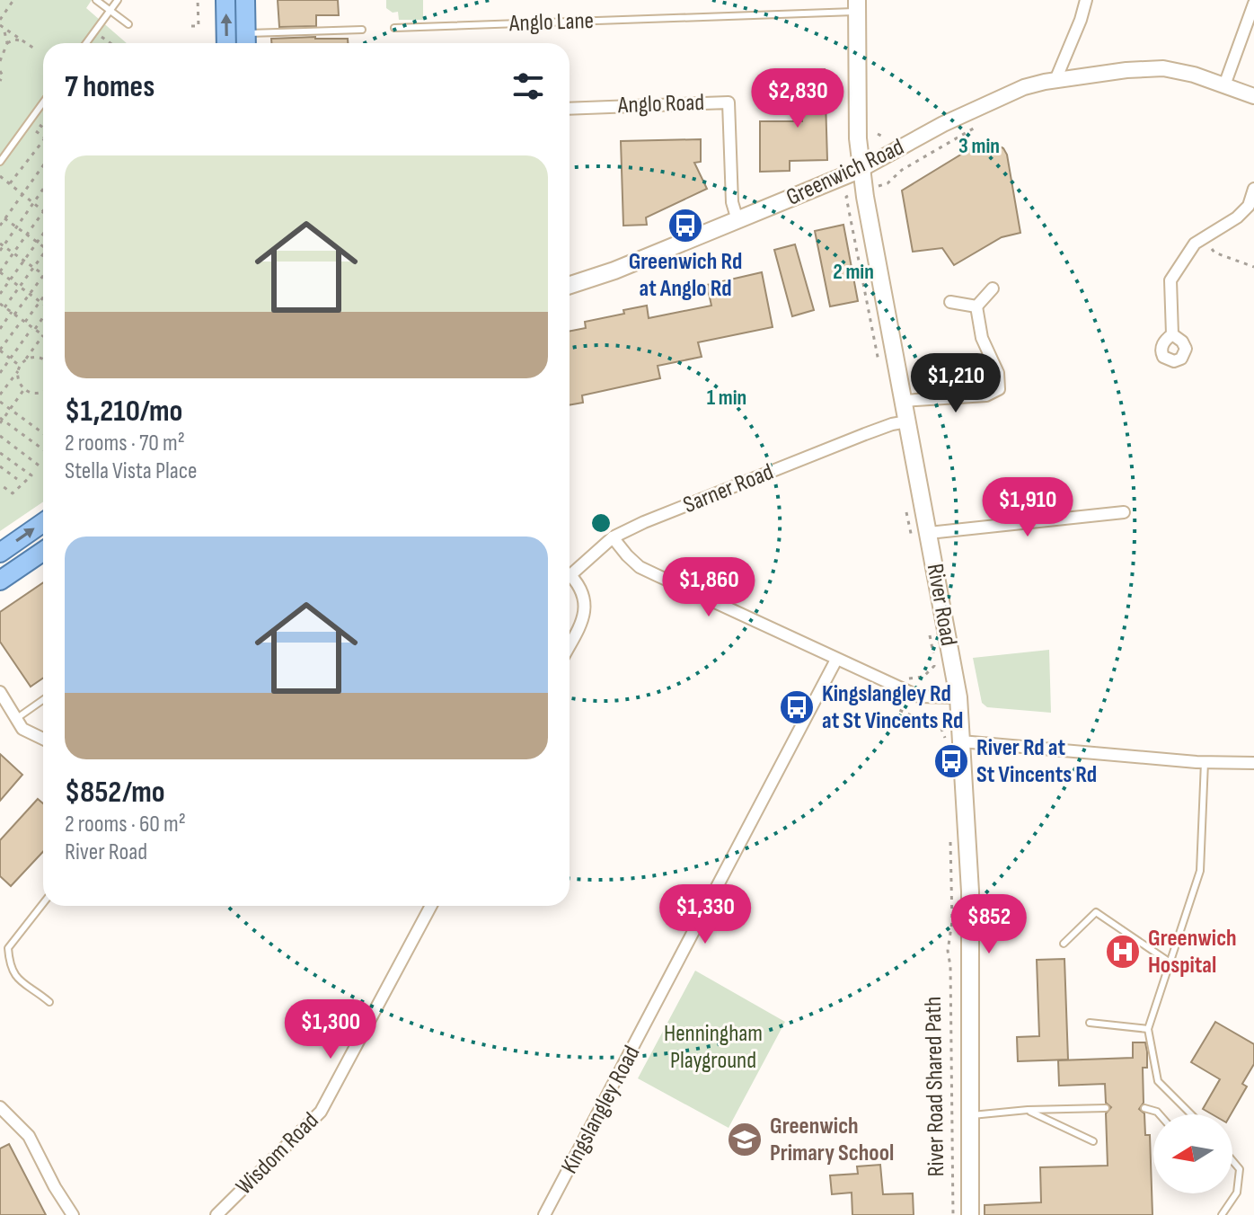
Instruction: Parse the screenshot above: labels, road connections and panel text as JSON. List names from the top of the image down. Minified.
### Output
{"streets":{"main road":["Greenwich Road","River Road"],"street":["Anglo Road","Sarner Road","Kingslangley Road","Wisdom Road"],"lane":["Anglo Lane"],"path":["River Road Shared Path"]},"crossings":[["Anglo Lane","River Road"],["Anglo Road","Greenwich Road"],["Greenwich Road","River Road"],["Sarner Road","River Road"]],"parks":["Henningham Playground"],"places":{"bus stop":["Greenwich Rd at Anglo Rd","Kingslangley Rd at St Vincents Rd","River Rd at St Vincents Rd"],"hospital":["Greenwich Hospital"],"school or university":["Greenwich Primary School"]},"north":"left","page":{"heading":"7 homes","price":["$2,830","$1,210","$1,910","$1,860","$1,330","$852","$1,300"],"list":[{"name":"$1,210/mo","note":"2 rooms · 70 m² · Stella Vista Place"},{"name":"$852/mo","note":"2 rooms · 60 m² · River Road"}]},"rings":["3 min","2 min","1 min"]}
